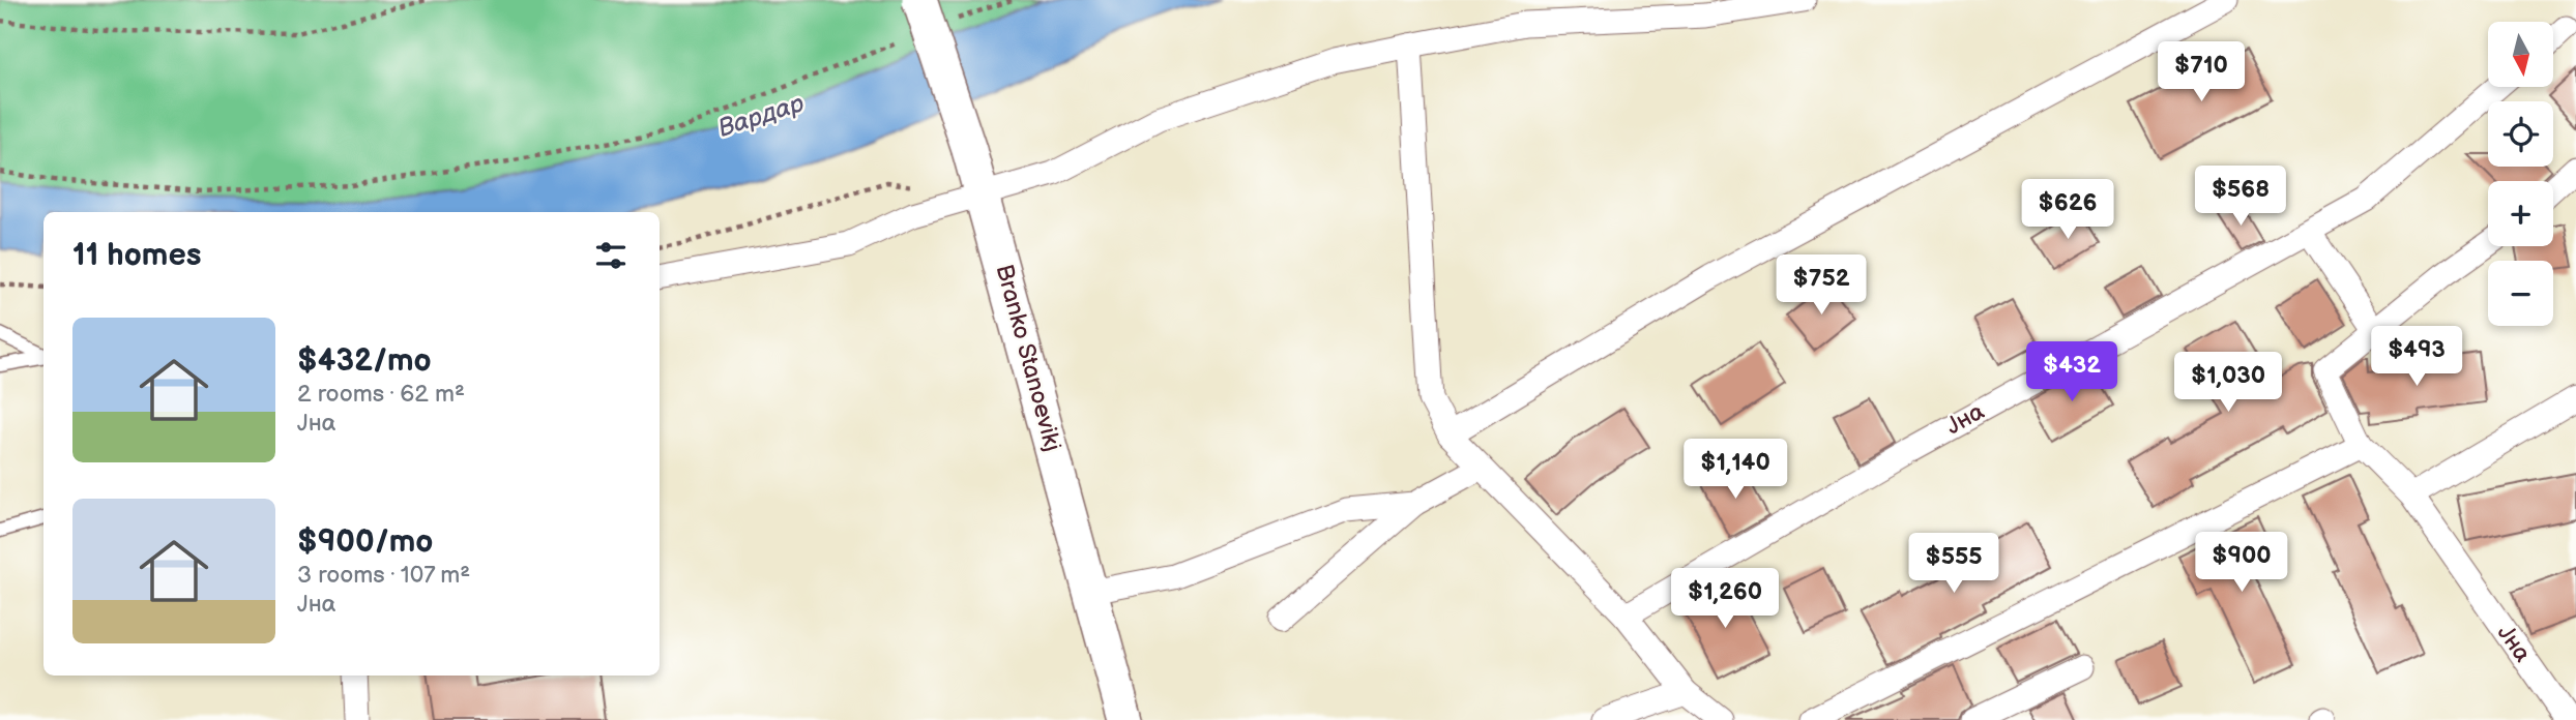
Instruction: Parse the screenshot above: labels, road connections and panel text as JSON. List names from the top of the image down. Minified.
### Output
{"streets":{"street":["Branko Stanoevikj","Јна"]},"water":["Вардар"],"north":"bottom","page":{"map_buttons":["+","−"],"price":["$710","$568","$626","$752","$493","$432","$1,030","$1,140","$900","$555","$1,260"],"heading":"11 homes","list":[{"name":"$432/mo","note":"2 rooms · 62 m² · Јна"},{"name":"$900/mo","note":"3 rooms · 107 m² · Јна"}]}}
